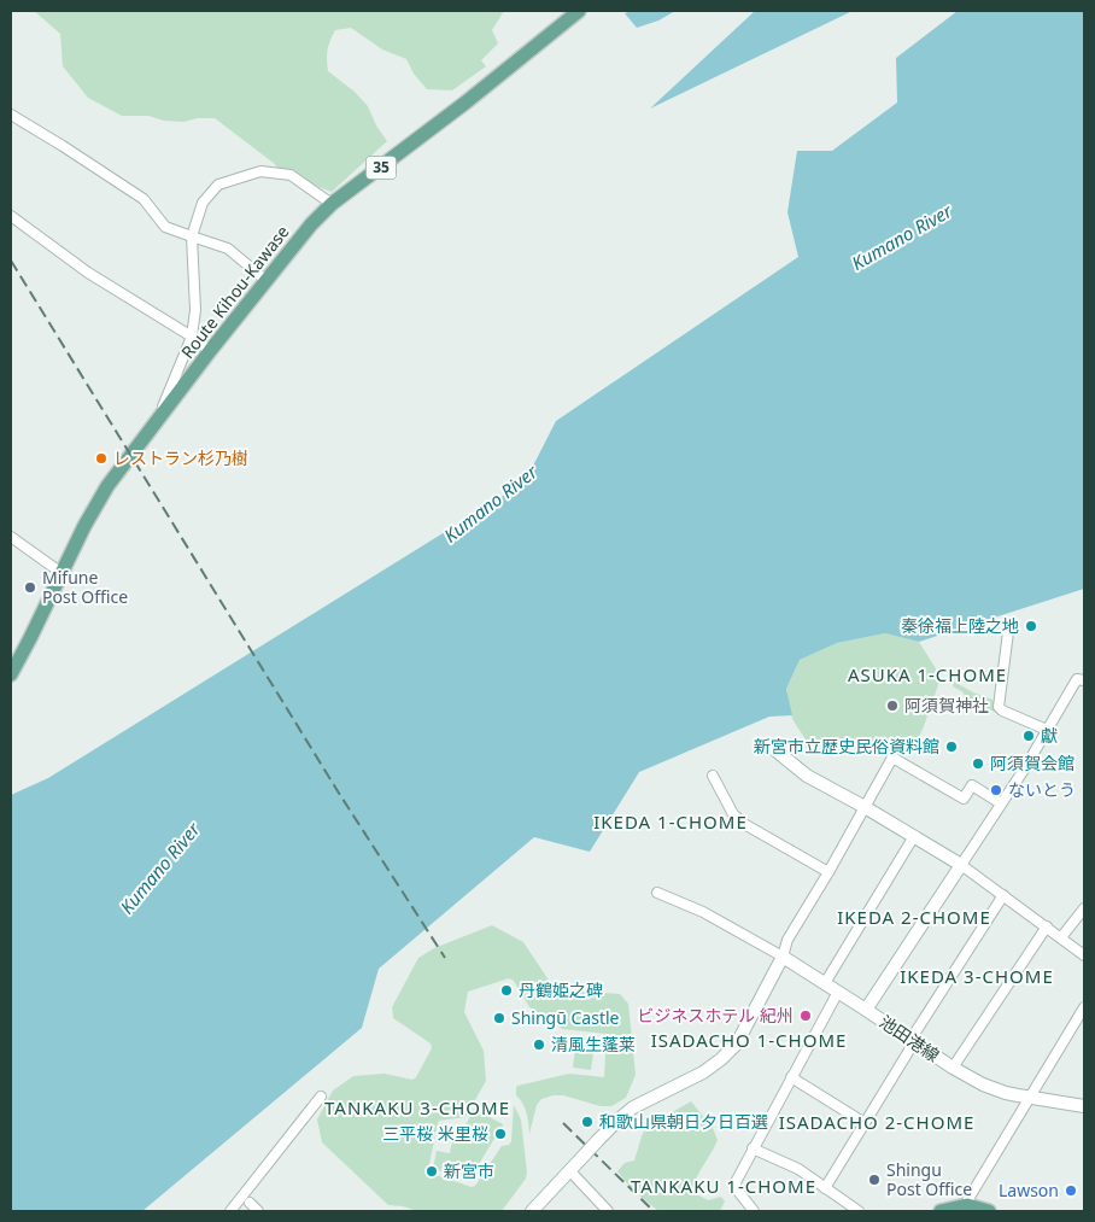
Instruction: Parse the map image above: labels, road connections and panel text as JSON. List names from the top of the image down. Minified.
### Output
{"streets":{"main road":["35","Route Kihou-Kawase","池田港線"]},"districts":["ASUKA 1-CHOME","IKEDA 1-CHOME","IKEDA 2-CHOME","IKEDA 3-CHOME","ISADACHO 1-CHOME","TANKAKU 3-CHOME","ISADACHO 2-CHOME","TANKAKU 1-CHOME"],"water":["Kumano River"],"places":["レストラン杉乃樹","Mifune Post Office","秦徐福上陸之地","阿須賀神社","獻","新宮市立歴史民俗資料館","阿須賀会館","ないとう","丹鶴姫之碑","ビジネスホテル 紀州","Shingū Castle","清風生蓬莱","和歌山県朝日夕日百選","三平桜 米里桜","新宮市","Shingu Post Office","Lawson"]}
